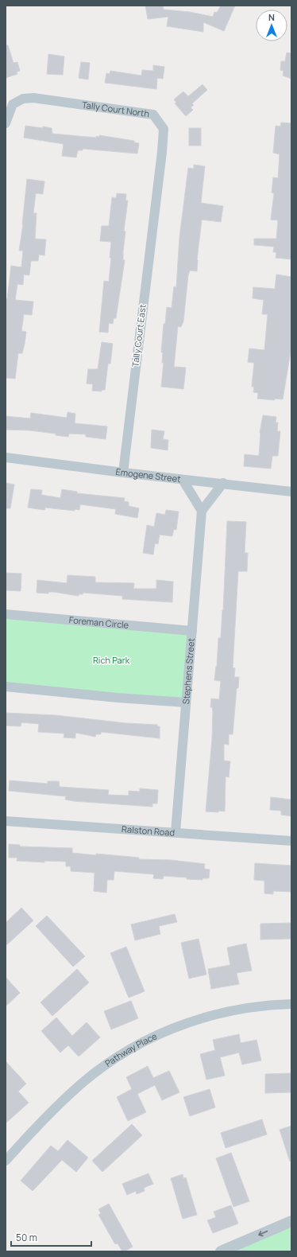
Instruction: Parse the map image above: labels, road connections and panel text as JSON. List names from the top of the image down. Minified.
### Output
{"streets":{"street":["Tally Court North","Tally Court East","Emogene Street","Foreman Circle","Stephens Street","Ralston Road","Pathway Place"]},"crossings":[["Tally Court North","Tally Court East"],["Tally Court East","Emogene Street"],["Foreman Circle","Stephens Street"],["Stephens Street","Ralston Road"]],"parks":["Rich Park"],"scale_bar":"50 m","north":"top"}
